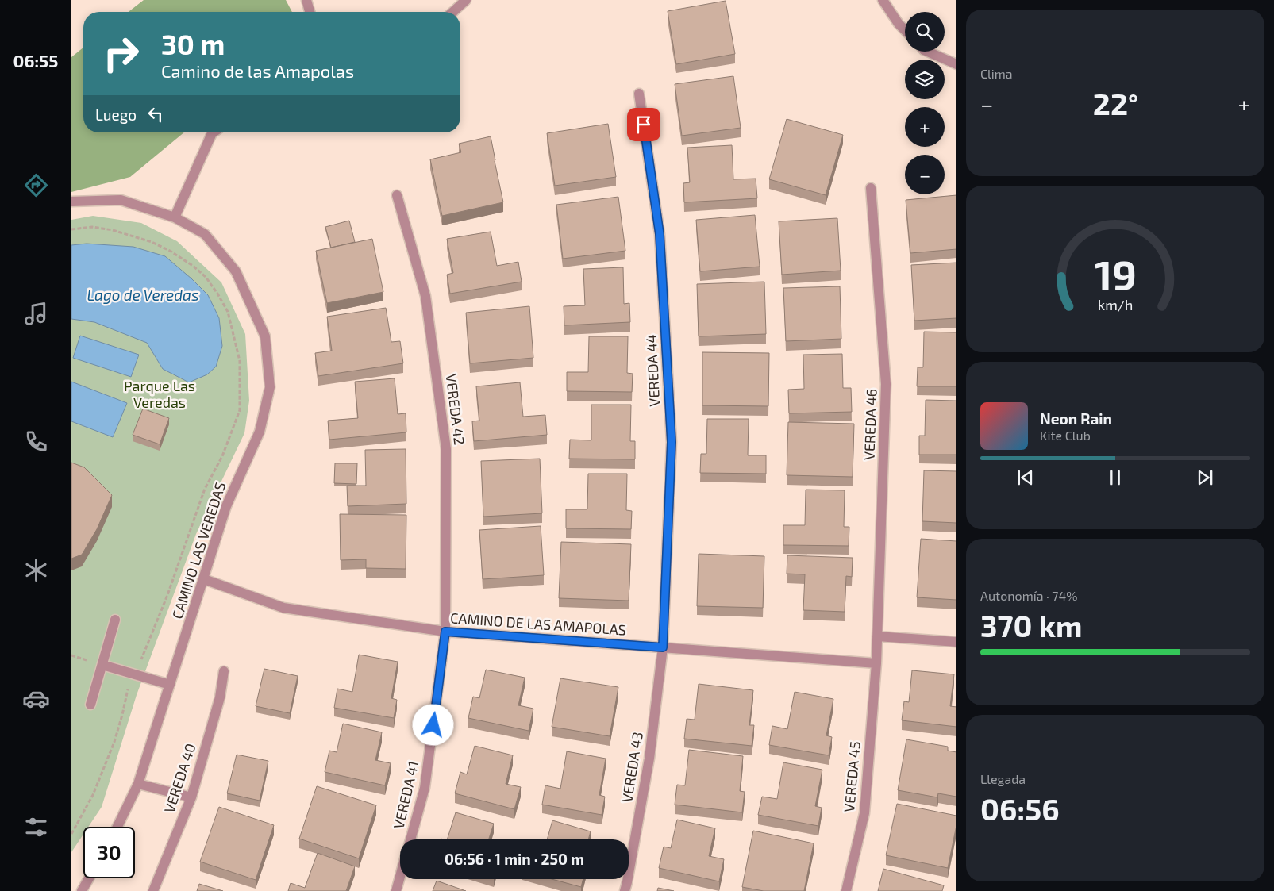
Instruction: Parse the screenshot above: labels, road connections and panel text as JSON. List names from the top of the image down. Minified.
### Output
{"streets":{"street":["VEREDA 44","VEREDA 42","VEREDA 46","CAMINO LAS VEREDAS","CAMINO DE LAS AMAPOLAS","VEREDA 43","VEREDA 45","VEREDA 40","VEREDA 41"]},"crossings":[["VEREDA 44","CAMINO DE LAS AMAPOLAS"],["VEREDA 44","VEREDA 43"],["VEREDA 42","CAMINO DE LAS AMAPOLAS"],["VEREDA 42","VEREDA 41"],["VEREDA 46","CAMINO DE LAS AMAPOLAS"],["VEREDA 46","VEREDA 45"],["CAMINO LAS VEREDAS","CAMINO DE LAS AMAPOLAS"],["CAMINO DE LAS AMAPOLAS","VEREDA 43"],["CAMINO DE LAS AMAPOLAS","VEREDA 45"],["CAMINO DE LAS AMAPOLAS","VEREDA 41"]],"water":["Lago de Veredas"],"parks":["Parque Las Veredas"],"page":{"tabs":"06:55","tile":["Clima",["Autonomía · 74%","370 km"],["Llegada","06:56"]],"map_buttons":["+","−"],"turn":["30 m","Camino de las Amapolas"],"heat":["−","22°","+"],"then":"Luego","song":["Neon Rain","Kite Club"],"limit":"30","trip":"06:56 · 1 min · 250 m","gauge":["19","km/h"]}}
